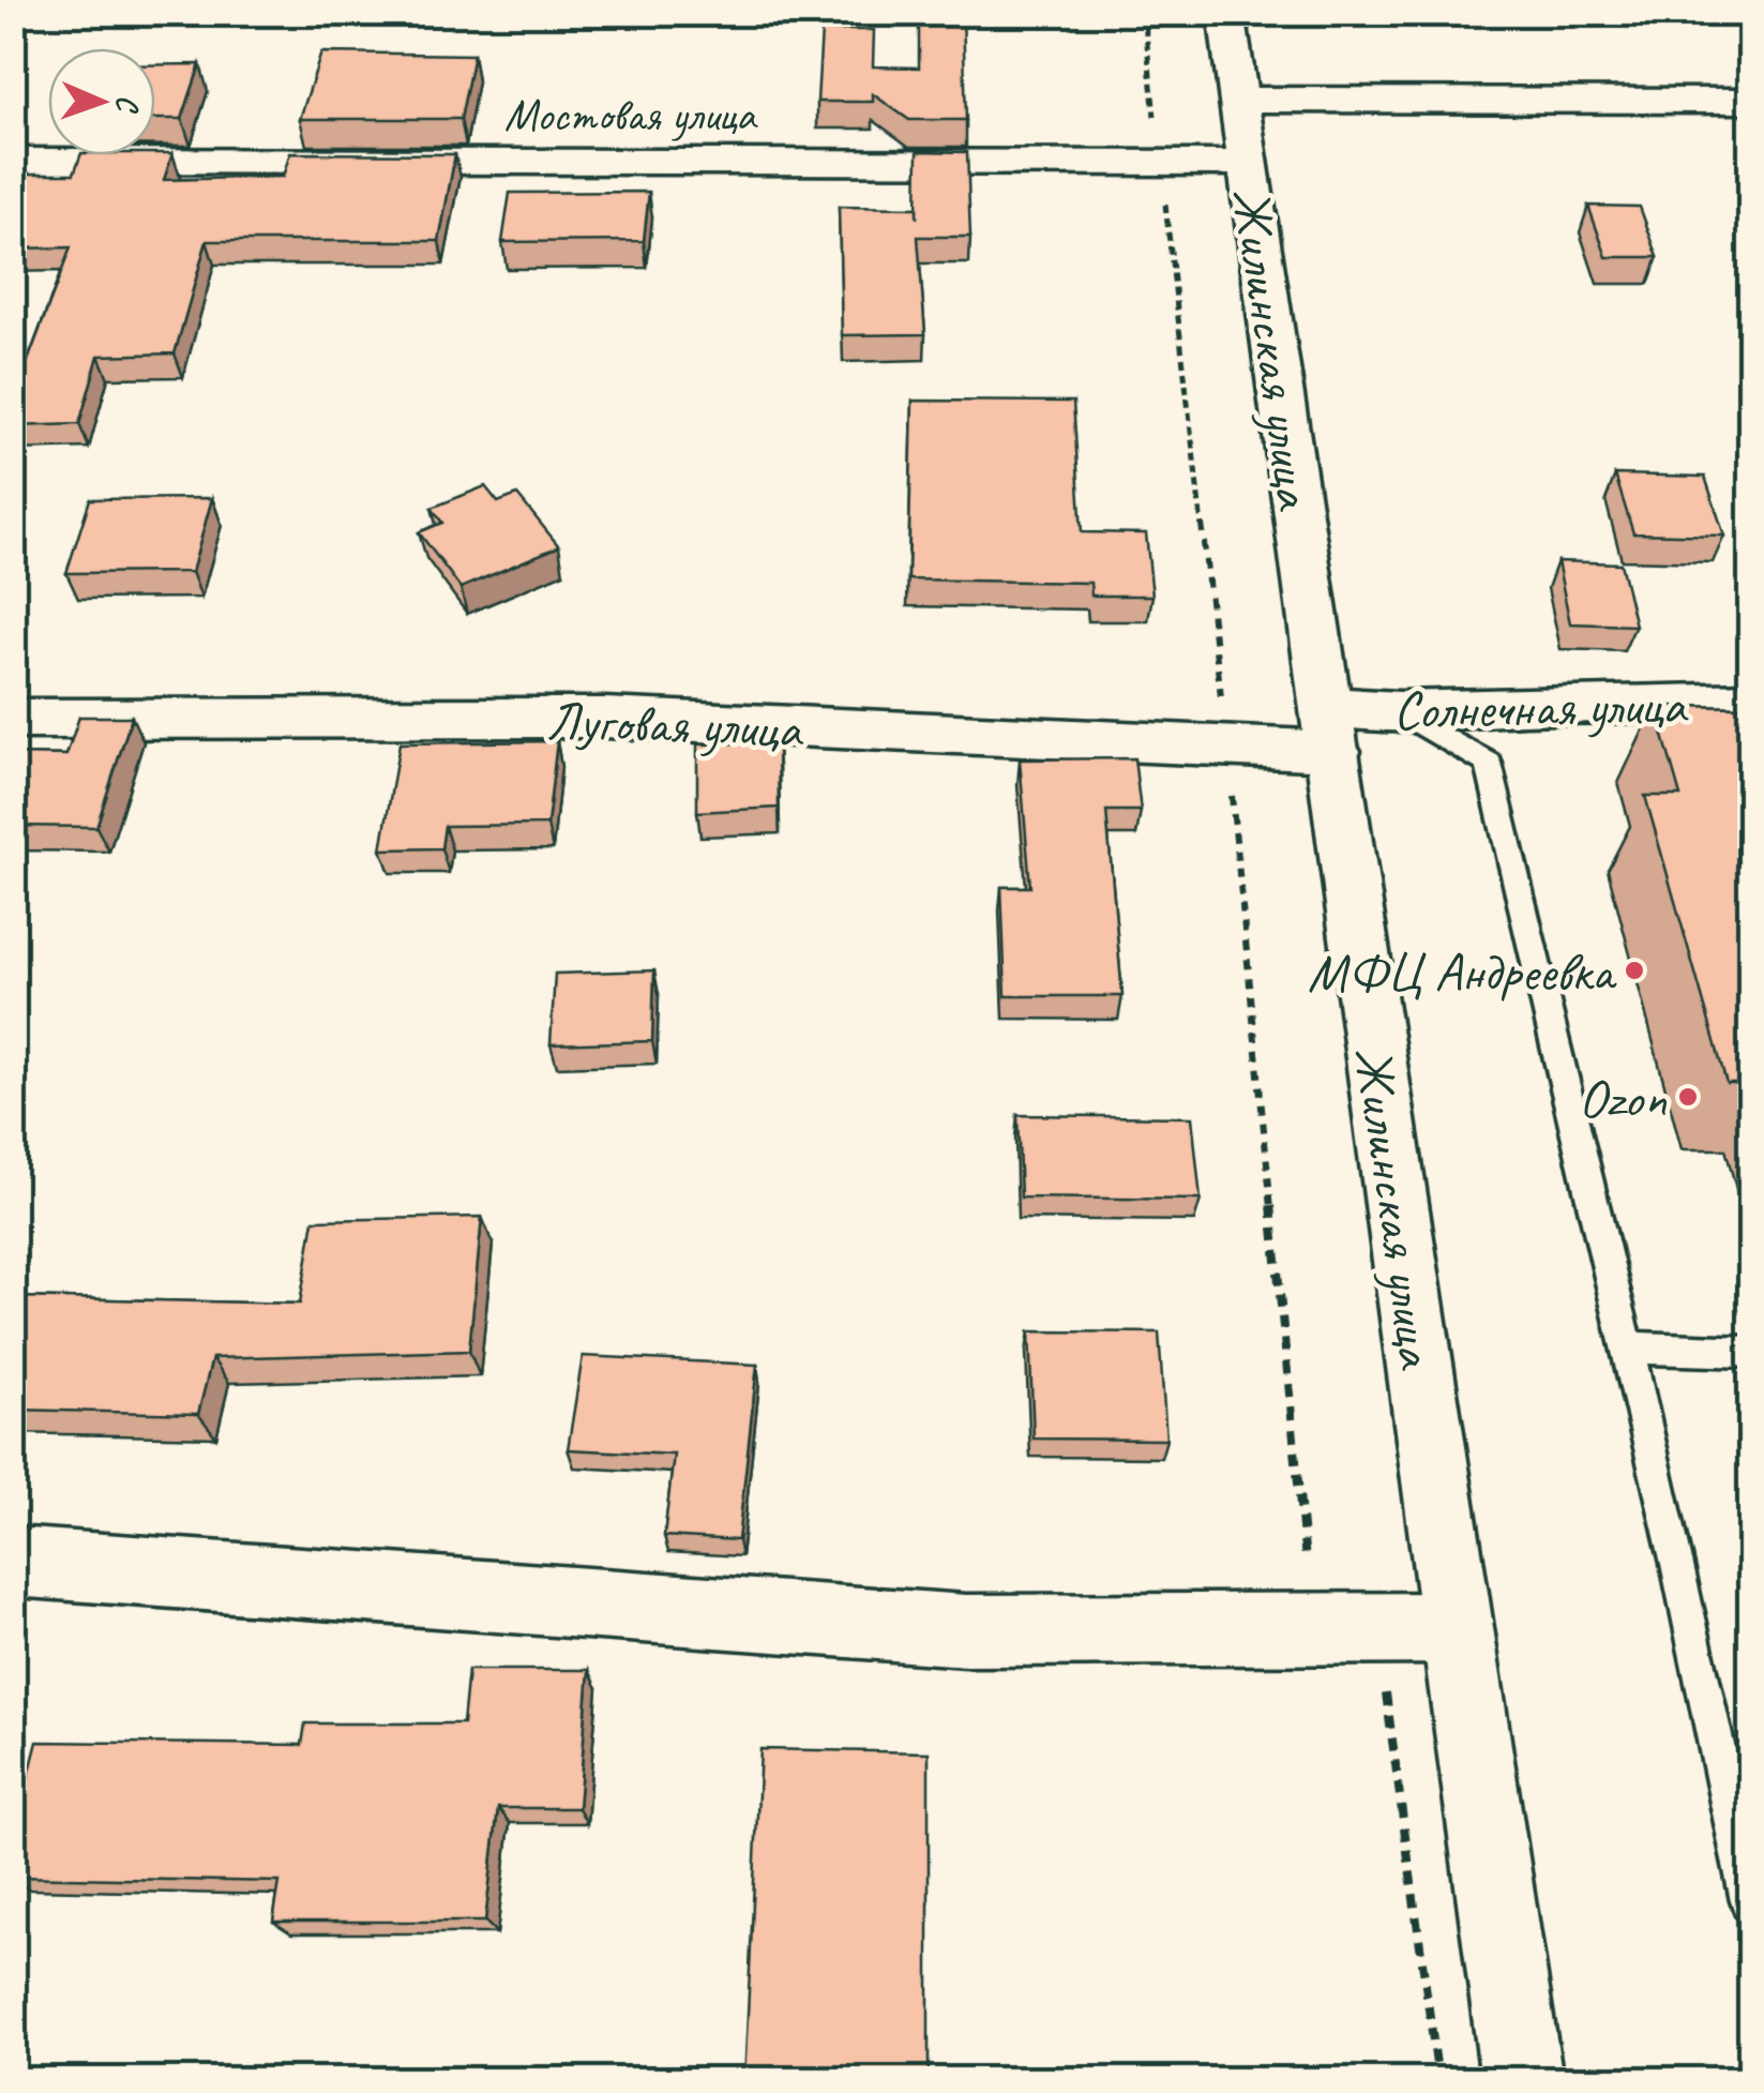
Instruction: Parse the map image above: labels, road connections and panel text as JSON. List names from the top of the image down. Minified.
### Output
{"streets":{"street":["Мостовая улица","Жилинская улица","Солнечная улица","Луговая улица"]},"crossings":[["Мостовая улица","Жилинская улица"],["Жилинская улица","Солнечная улица"],["Жилинская улица","Луговая улица"],["Солнечная улица","Луговая улица"]],"places":["МФЦ Андреевка","Ozon"],"north":"right"}
